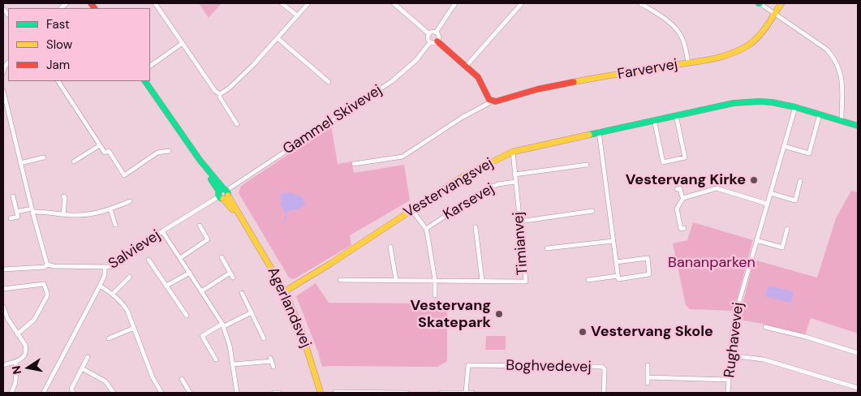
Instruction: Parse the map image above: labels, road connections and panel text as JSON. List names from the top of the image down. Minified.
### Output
{"streets":{"street":["Farvervej","Gammel Skivevej","Vestervangsvej","Karsevej","Timianvej","Salvievej","Agerlandsvej","Rughavevej","Boghvedevej"]},"crossings":[["Gammel Skivevej","Salvievej"],["Gammel Skivevej","Agerlandsvej"],["Vestervangsvej","Timianvej"],["Vestervangsvej","Agerlandsvej"],["Vestervangsvej","Rughavevej"],["Karsevej","Timianvej"],["Salvievej","Agerlandsvej"]],"parks":["Bananparken"],"places":["Vestervang Kirke","Vestervang Skatepark","Vestervang Skole"],"legend":["Fast","Slow","Jam"],"north":"left"}
